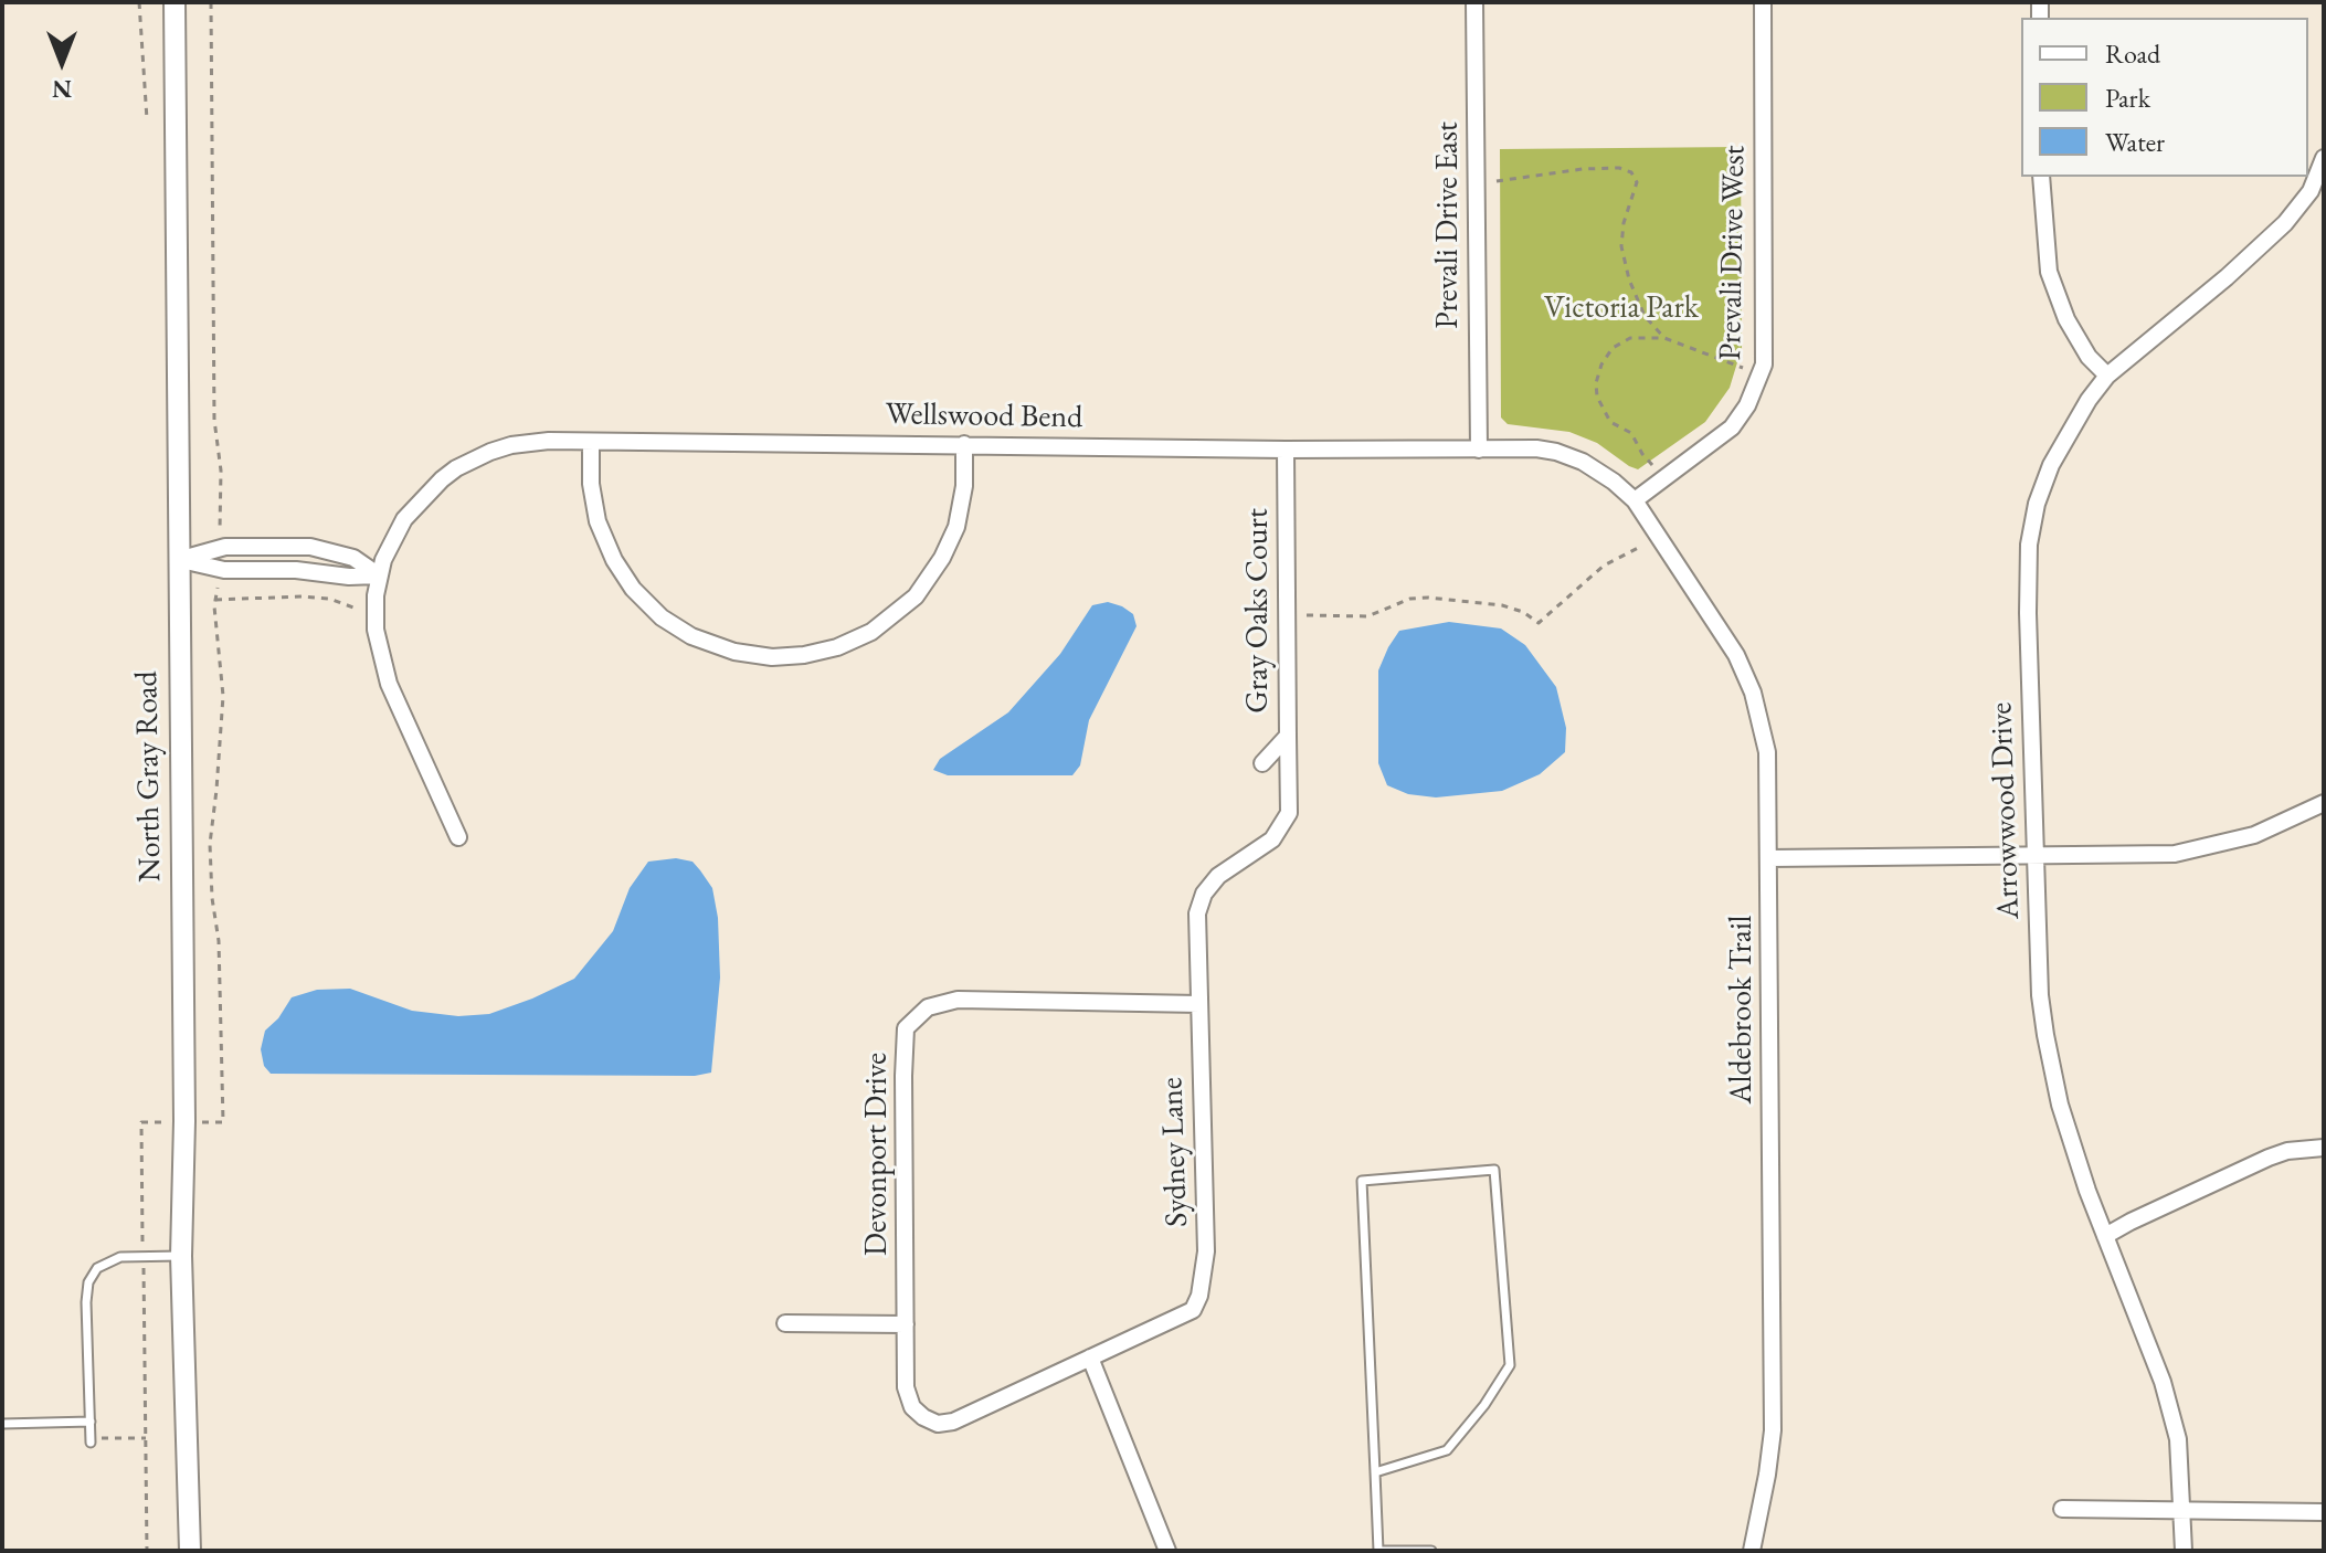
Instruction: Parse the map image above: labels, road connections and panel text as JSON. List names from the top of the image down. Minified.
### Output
{"streets":{"street":["Prevali Drive East","Prevali Drive West","Wellswood Bend","Gray Oaks Court","North Gray Road","Arrowwood Drive","Aldebrook Trail","Sydney Lane","Devonport Drive"]},"crossings":[["Prevali Drive East","Wellswood Bend"],["Prevali Drive West","Wellswood Bend"],["Prevali Drive West","Aldebrook Trail"],["Wellswood Bend","Gray Oaks Court"],["Wellswood Bend","Aldebrook Trail"],["Gray Oaks Court","Sydney Lane"],["Sydney Lane","Devonport Drive"]],"parks":["Victoria Park"],"legend":["Road","Park","Water"],"north":"bottom"}
